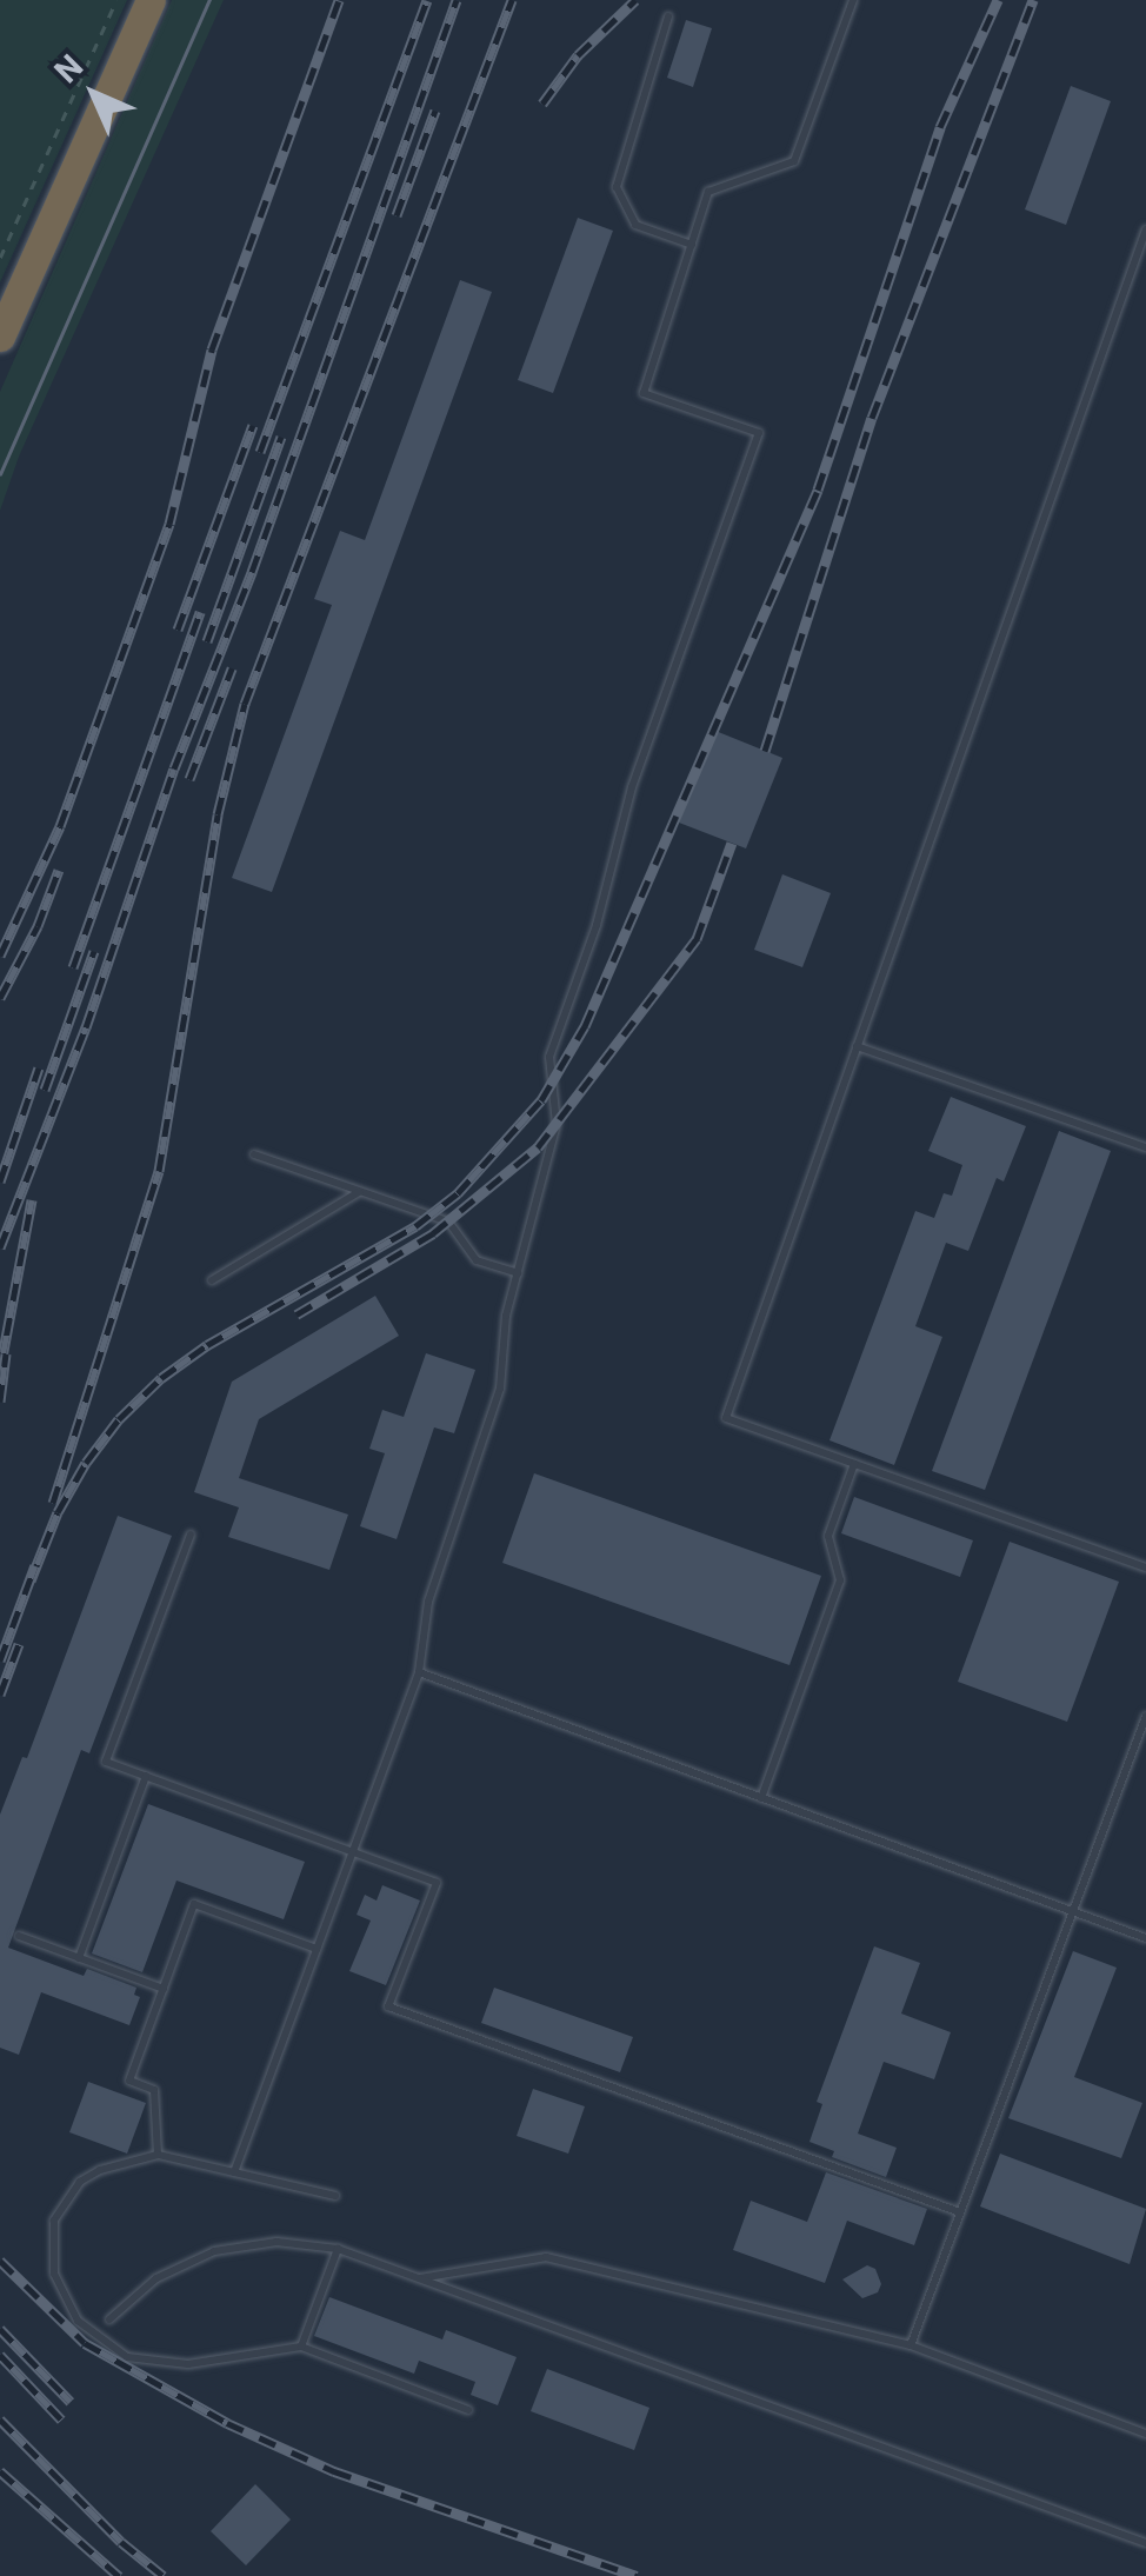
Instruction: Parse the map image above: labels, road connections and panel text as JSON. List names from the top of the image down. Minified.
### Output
{"north":"top left"}
